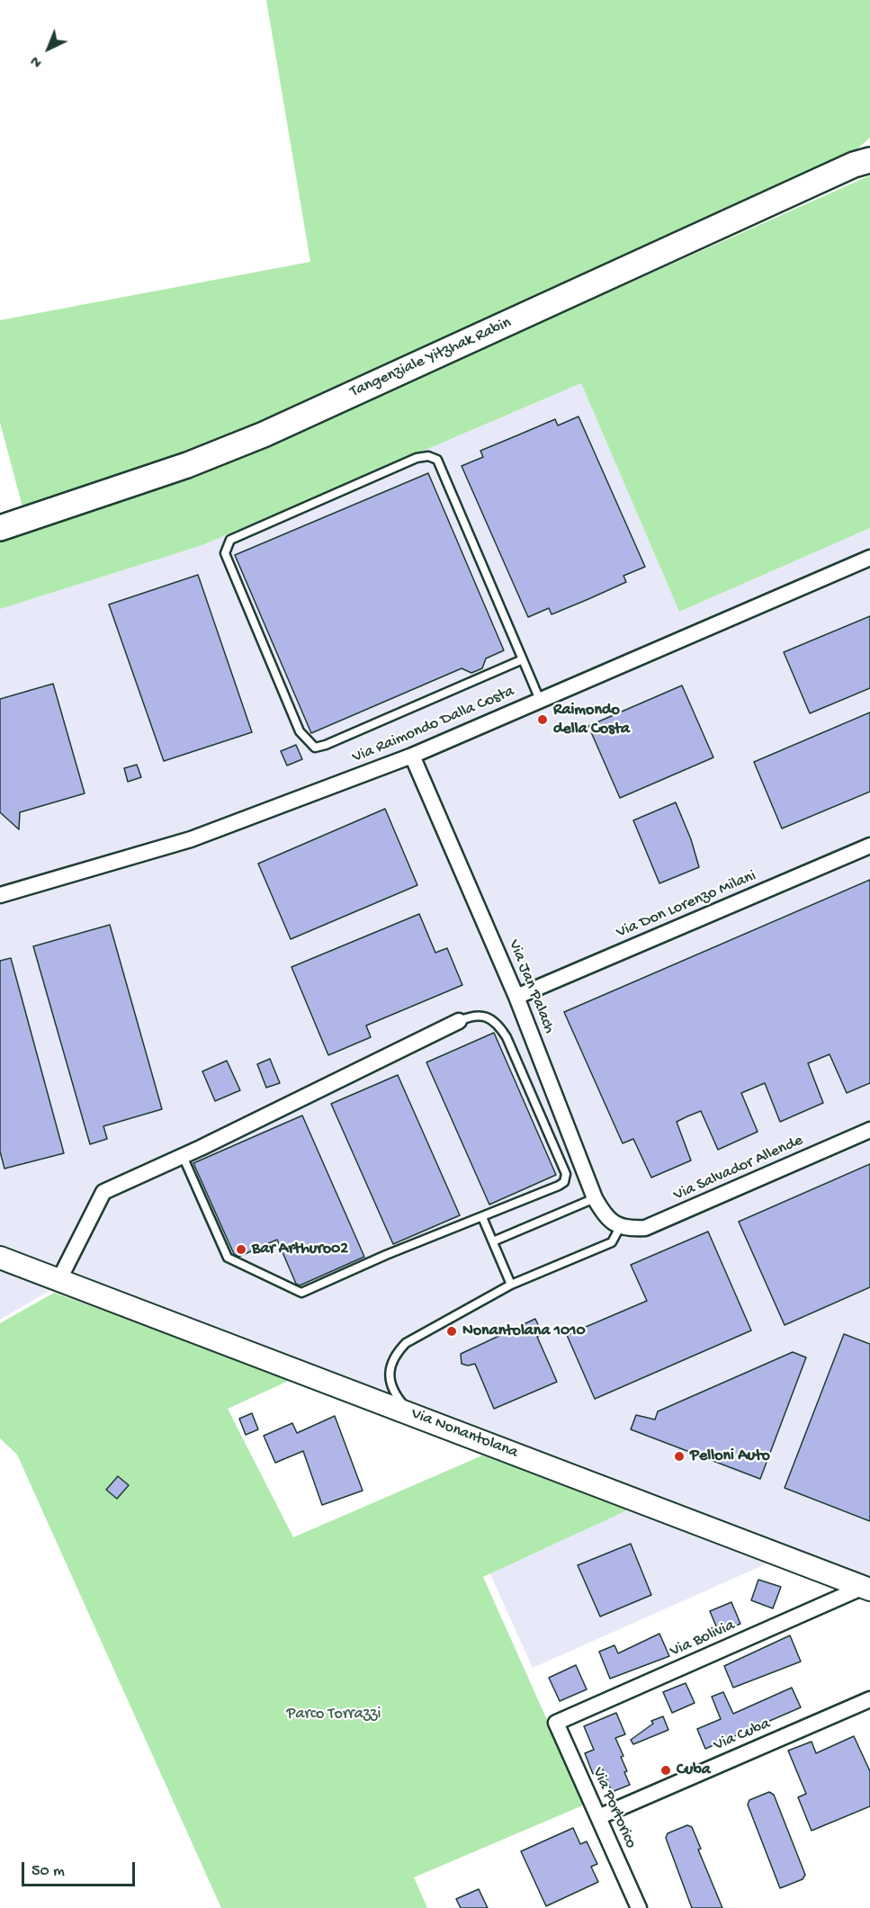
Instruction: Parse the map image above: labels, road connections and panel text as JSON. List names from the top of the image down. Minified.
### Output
{"streets":{"main road":["Tangenziale Yitzhak Rabin","Via Nonantolana"],"street":["Via Raimondo Dalla Costa","Via Don Lorenzo Milani","Via Jan Palach","Via Salvador Allende","Via Bolivia","Via Cuba","Via Portorico"]},"crossings":[["Via Raimondo Dalla Costa","Via Jan Palach"],["Via Don Lorenzo Milani","Via Jan Palach"],["Via Jan Palach","Via Salvador Allende"],["Via Nonantolana","Via Bolivia"],["Via Bolivia","Via Portorico"],["Via Cuba","Via Portorico"]],"parks":["Parco Torrazzi"],"places":["Raimondo della Costa","Bar Arthuro02","Nonantolana 1010","Pelloni Auto","Cuba"],"scale_bar":"50 m","north":"bottom left"}
